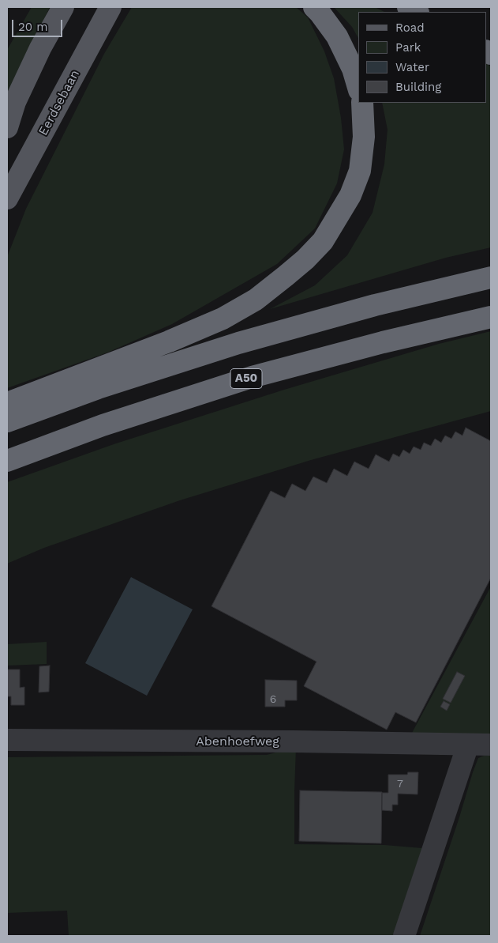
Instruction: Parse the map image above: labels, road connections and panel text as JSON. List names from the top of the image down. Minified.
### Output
{"streets":{"highway":["A50"],"main road":["Eerdsebaan"],"street":["Abenhoefweg"]},"house_numbers":["6","7"],"legend":["Road","Park","Water","Building"],"scale_bar":"20 m"}
